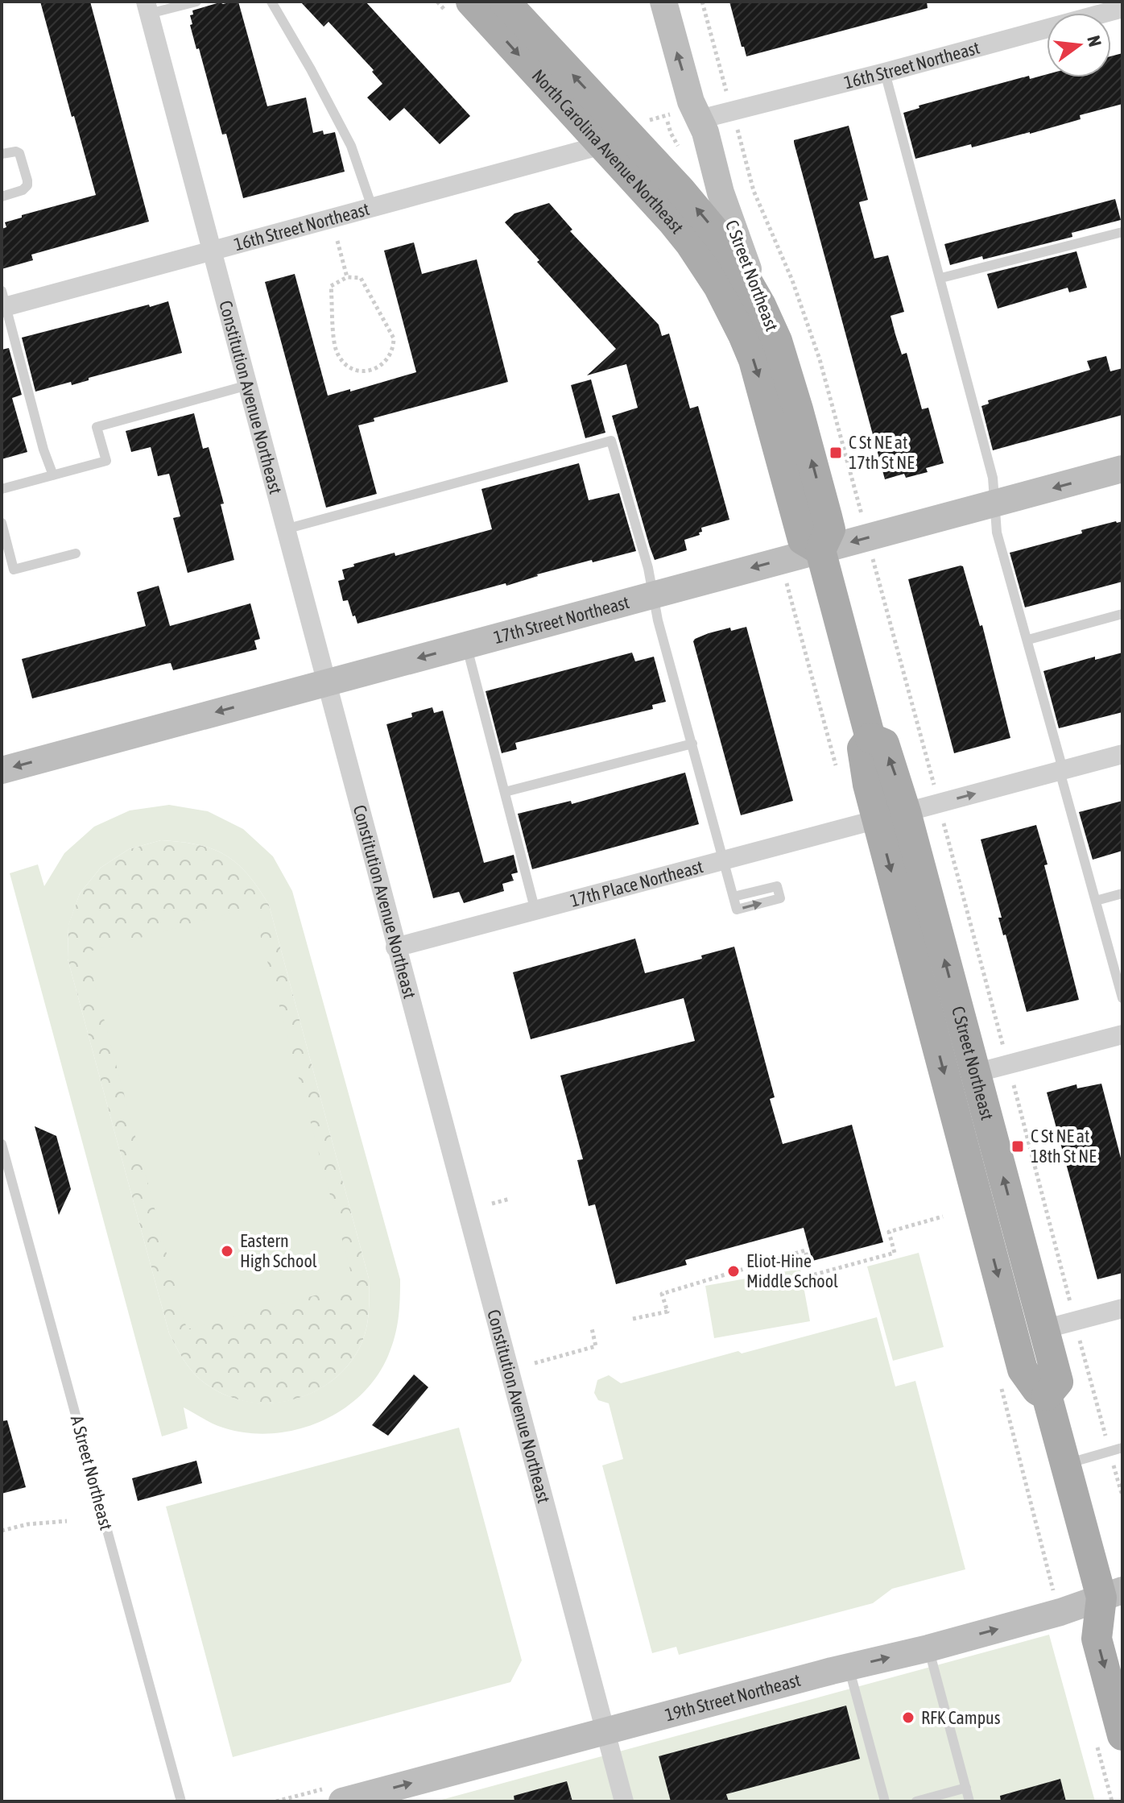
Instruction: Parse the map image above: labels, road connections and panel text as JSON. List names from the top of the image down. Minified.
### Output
{"streets":{"main road":["North Carolina Avenue Northeast","C Street Northeast","17th Street Northeast","19th Street Northeast"],"street":["16th Street Northeast","Constitution Avenue Northeast","17th Place Northeast"],"lane":["A Street Northeast"]},"crossings":[["16th Street Northeast","North Carolina Avenue Northeast"],["16th Street Northeast","C Street Northeast"],["16th Street Northeast","Constitution Avenue Northeast"],["North Carolina Avenue Northeast","C Street Northeast"],["C Street Northeast","17th Street Northeast"],["C Street Northeast","17th Place Northeast"],["C Street Northeast","19th Street Northeast"],["Constitution Avenue Northeast","17th Street Northeast"],["Constitution Avenue Northeast","17th Place Northeast"],["Constitution Avenue Northeast","19th Street Northeast"]],"one_way":["17th Street Northeast","19th Street Northeast"],"places":{"transit":["C St NE at 17th St NE","C St NE at 18th St NE"],"other":["Eastern High School","Eliot-Hine Middle School","RFK Campus"]},"north":"right"}
